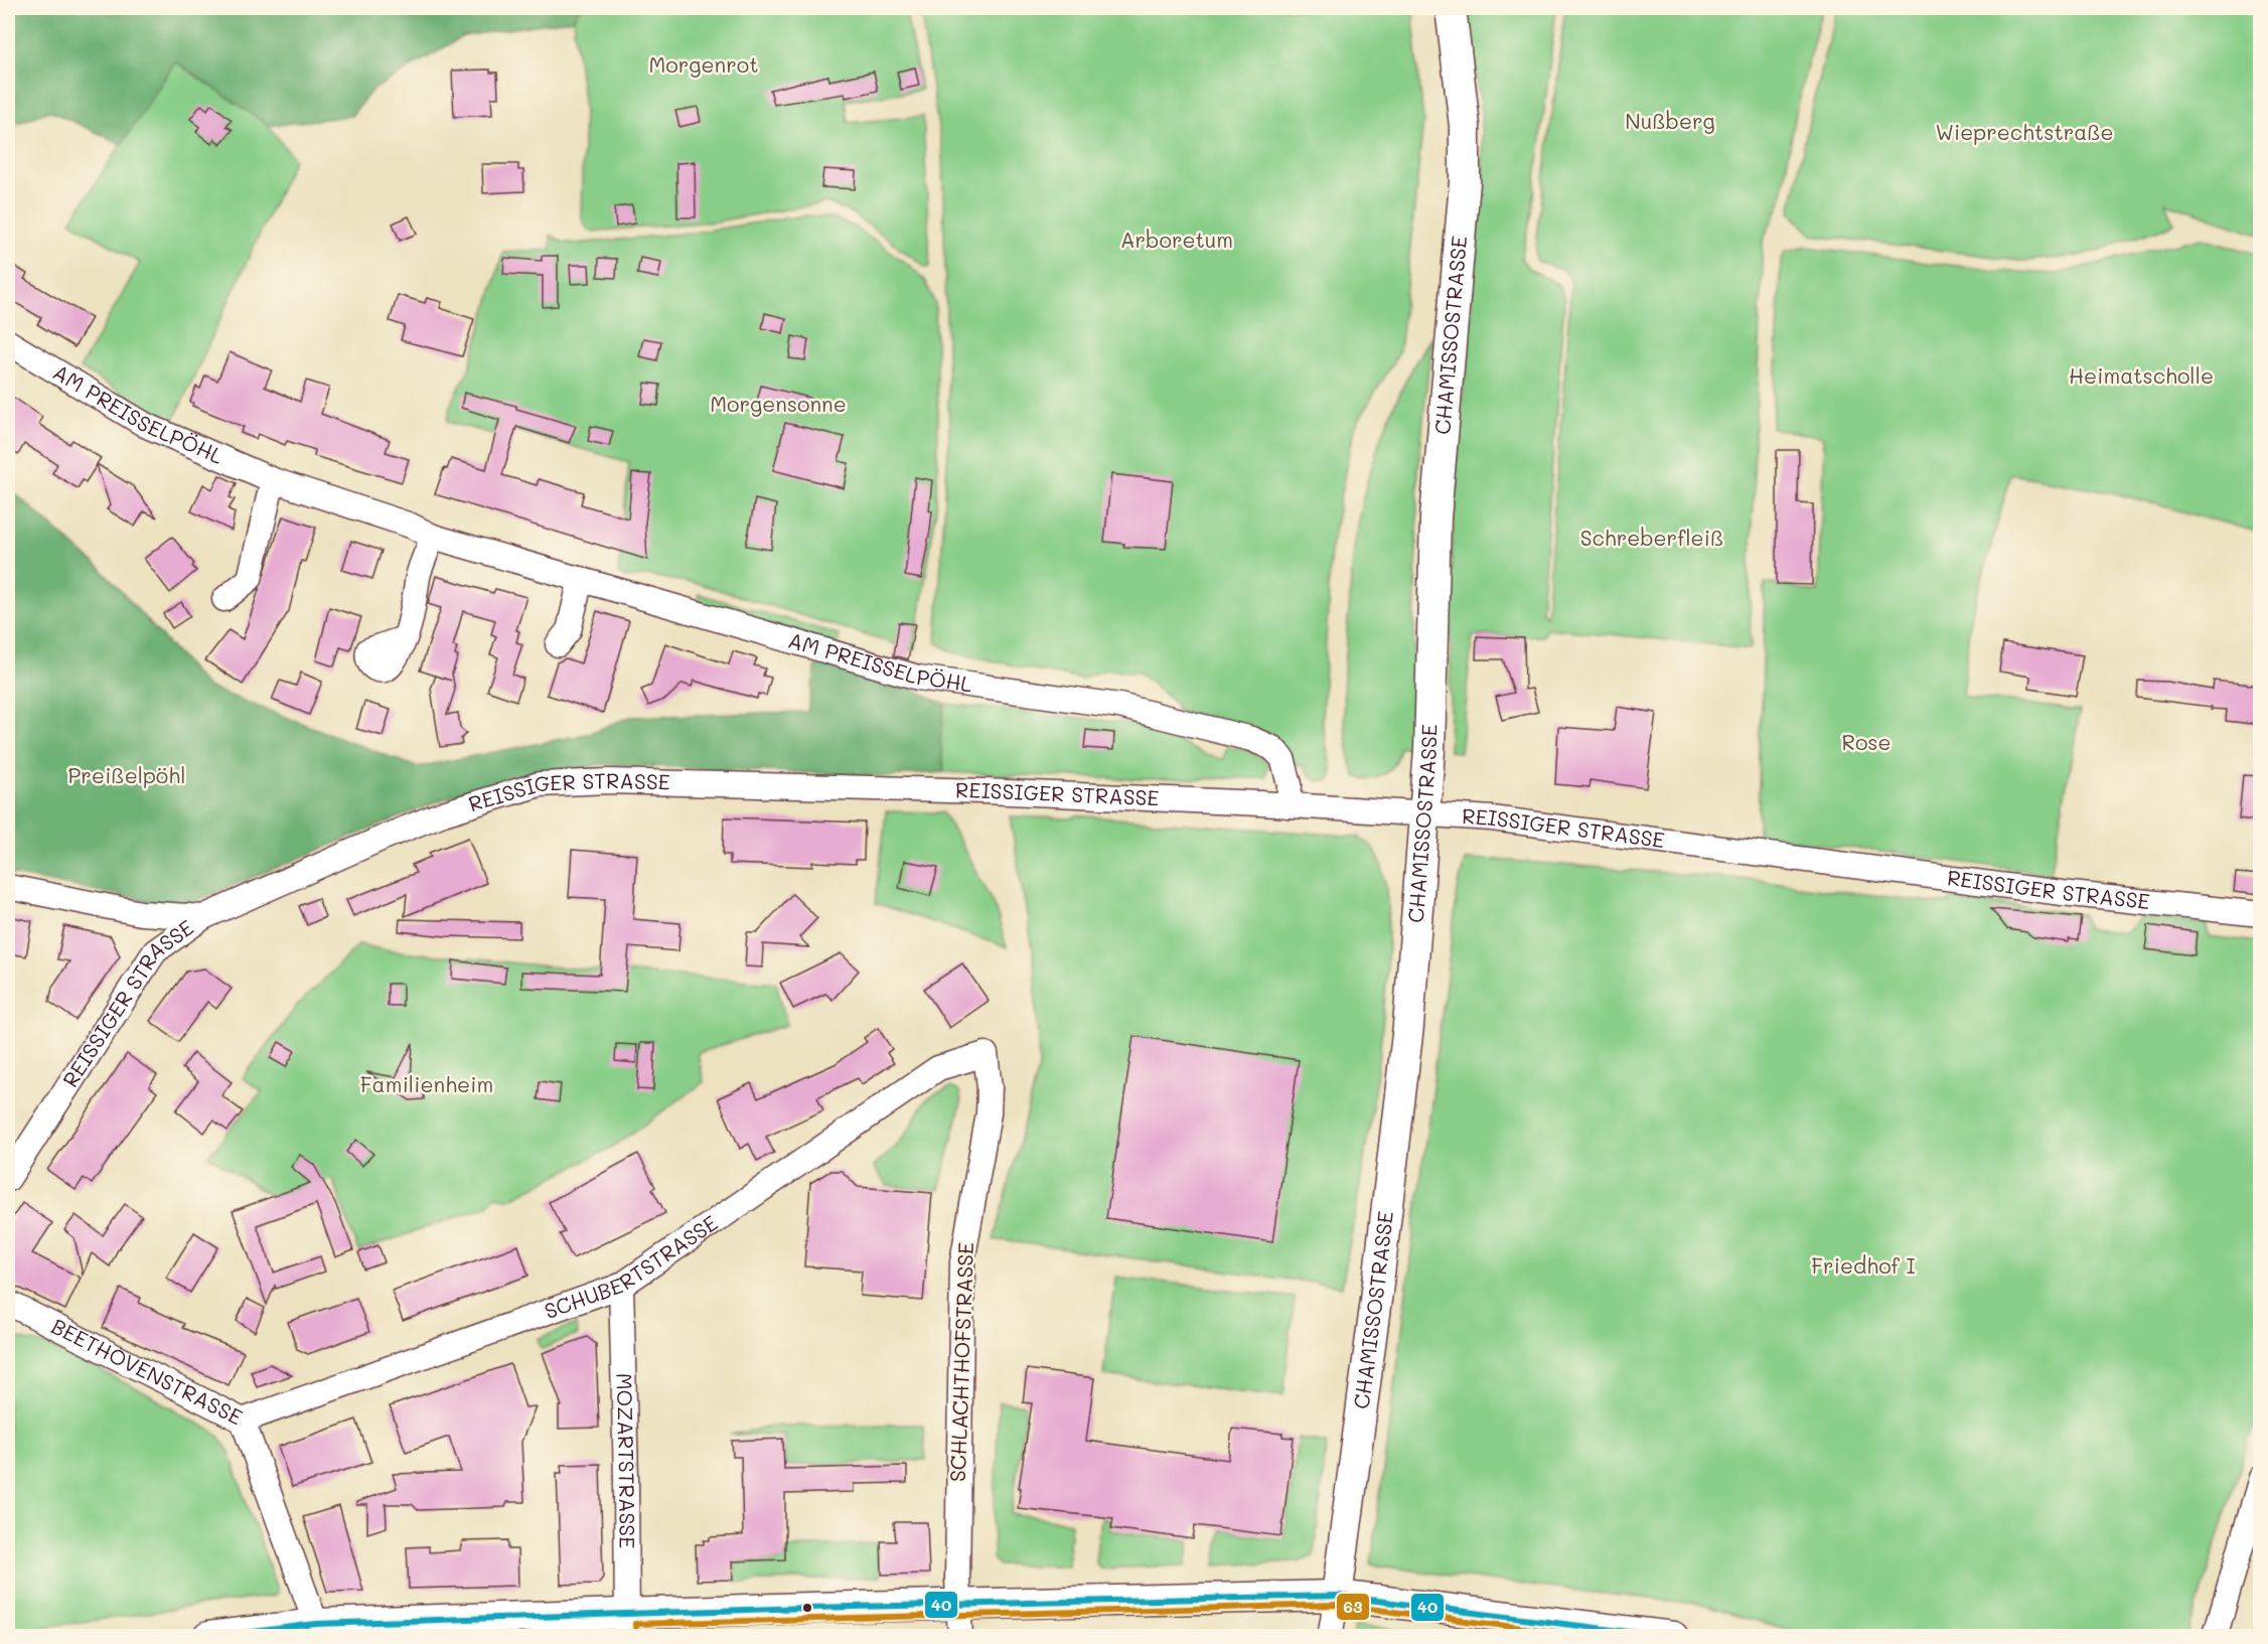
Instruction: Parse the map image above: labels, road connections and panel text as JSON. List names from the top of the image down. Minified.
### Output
{"streets":{"street":["CHAMISSOSTRASSE","AM PREISSELPÖHL","REISSIGER STRASSE","SCHUBERTSTRASSE","SCHLACHTHOFSTRASSE","BEETHOVENSTRASSE","MOZARTSTRASSE"]},"crossings":[["CHAMISSOSTRASSE","REISSIGER STRASSE"],["AM PREISSELPÖHL","REISSIGER STRASSE"],["SCHUBERTSTRASSE","SCHLACHTHOFSTRASSE"],["SCHUBERTSTRASSE","BEETHOVENSTRASSE"],["SCHUBERTSTRASSE","MOZARTSTRASSE"]],"parks":["Morgenrot","Nußberg","Wieprechtstraße","Arboretum","Heimatscholle","Morgensonne","Schreberfleiß","Rose","Preißelpöhl","Familienheim","Friedhof I"],"lines":["transit line 40","transit line 63"]}
